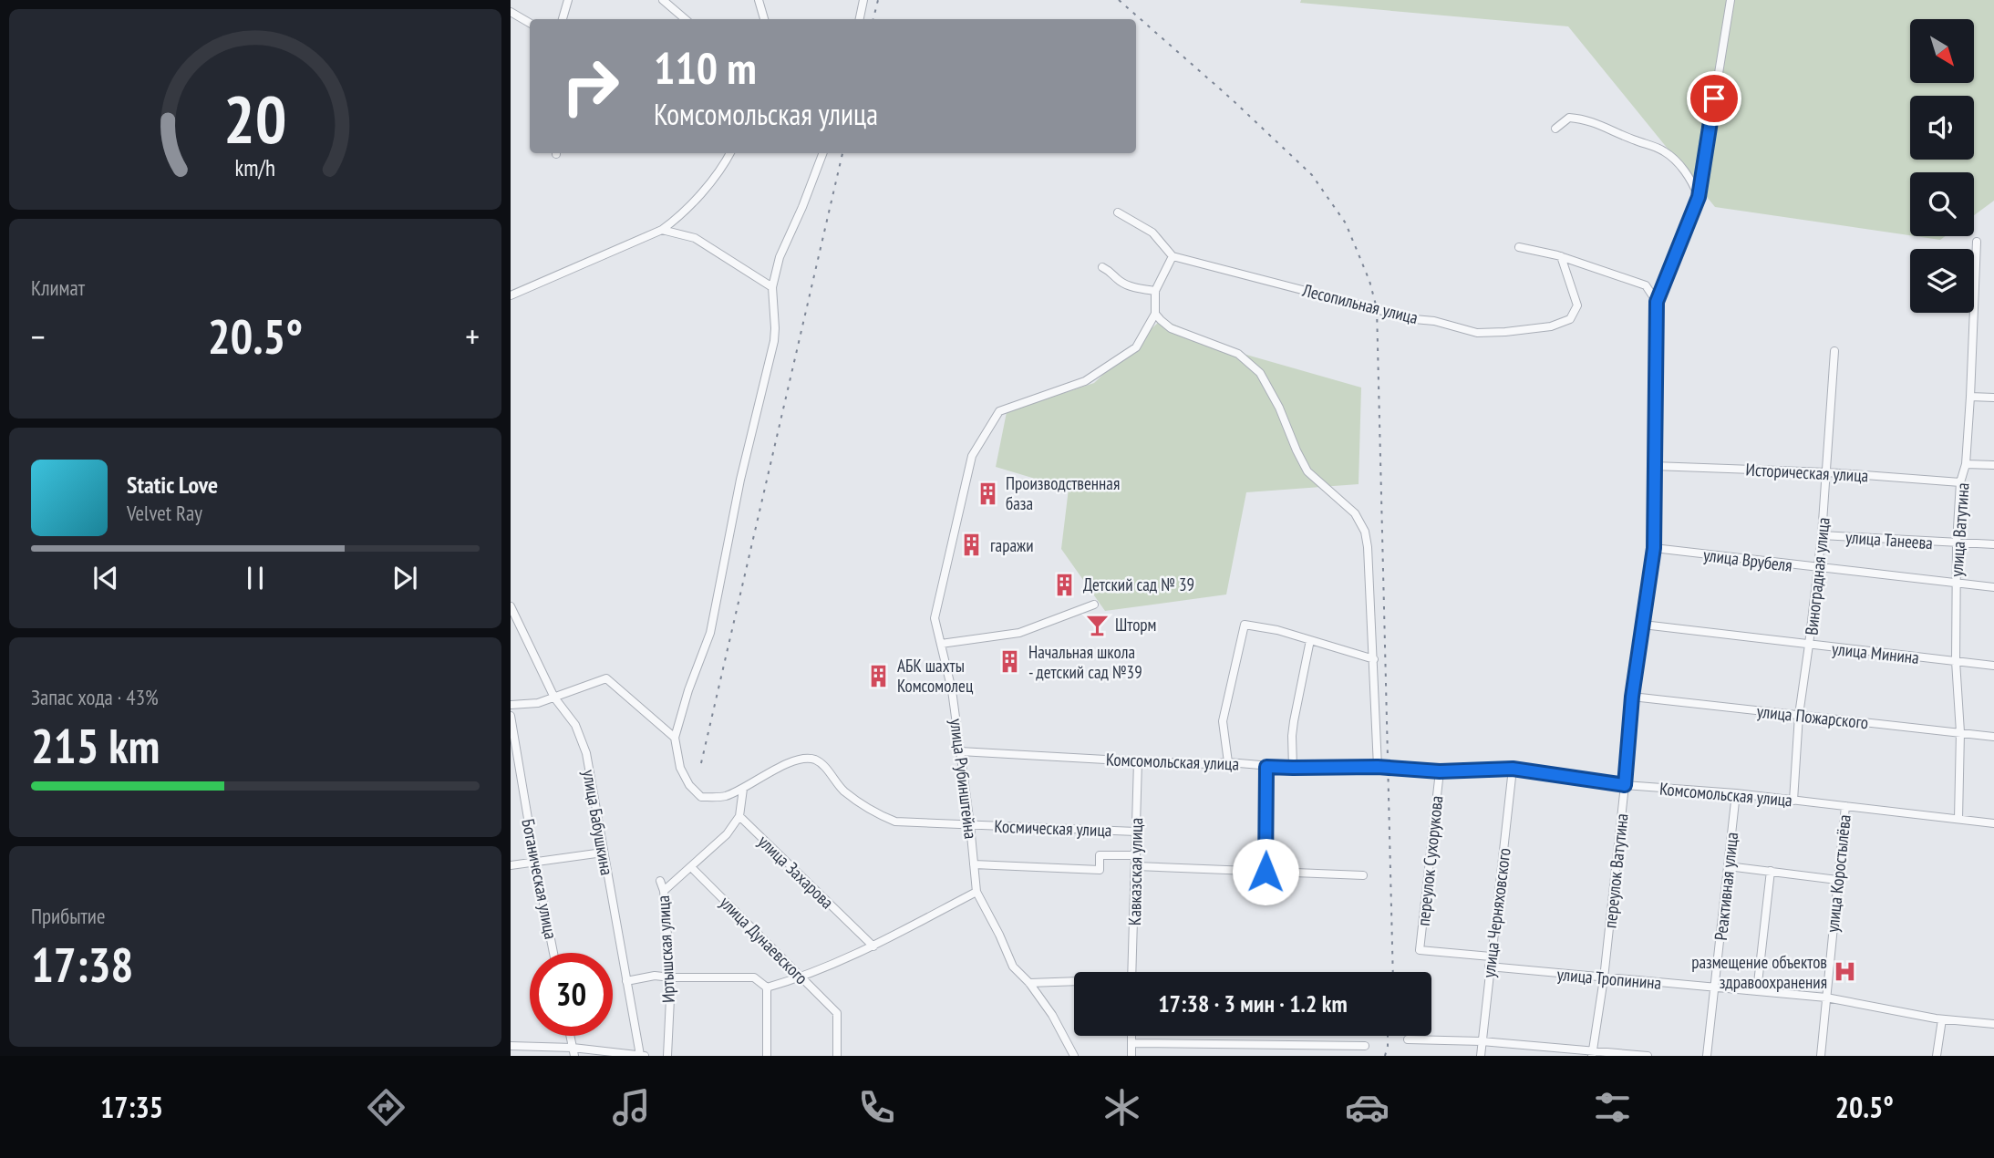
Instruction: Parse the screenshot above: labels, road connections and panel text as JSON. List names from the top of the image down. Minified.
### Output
{"streets":{"street":["Лесопильная улица","Историческая улица","улица Ватутина","улица Танеева","улица Врубеля","Виноградная улица","улица Минина","улица Пожарского","Комсомольская улица","улица Рубинштейна","улица Бабушкина","Космическая улица","переулок Сухорукова","переулок Ватутина","улица Захарова","Кавказская улица","улица Коростылёва","Ботаническая улица","Реактивная улица","улица Черняховского","улица Дунаевского","Иртышская улица","улица Тропинина"]},"crossings":[["Историческая улица","улица Ватутина"],["Историческая улица","Виноградная улица"],["Историческая улица","переулок Ватутина"],["улица Ватутина","улица Танеева"],["улица Ватутина","улица Врубеля"],["улица Ватутина","улица Минина"],["улица Ватутина","улица Пожарского"],["улица Ватутина","Комсомольская улица"],["улица Танеева","Виноградная улица"],["улица Врубеля","Виноградная улица"],["улица Врубеля","переулок Ватутина"],["Виноградная улица","улица Минина"],["Виноградная улица","улица Пожарского"],["Виноградная улица","Комсомольская улица"],["улица Минина","переулок Ватутина"],["улица Пожарского","переулок Ватутина"],["Комсомольская улица","улица Рубинштейна"],["Комсомольская улица","переулок Сухорукова"],["Комсомольская улица","переулок Ватутина"],["Комсомольская улица","Кавказская улица"],["Комсомольская улица","улица Коростылёва"],["Комсомольская улица","Реактивная улица"],["Комсомольская улица","улица Черняховского"],["улица Рубинштейна","Космическая улица"],["Космическая улица","Кавказская улица"],["переулок Сухорукова","улица Черняховского"],["переулок Ватутина","улица Тропинина"],["улица Коростылёва","улица Тропинина"],["Реактивная улица","улица Тропинина"],["улица Черняховского","улица Тропинина"]],"places":{"building":["Производственная база","гаражи","Детский сад № 39","Начальная школа - детский сад №39","АБК шахты Комсомолец"],"bar":["Шторм"],"hospital":["размещение объектов здравоохранения"]},"north":"bottom right","page":{"turn":["110 m","Комсомольская улица"],"tile":["Климат",["Запас хода · 43%","215 km"],["Прибытие","17:38"]],"heat":["−","20.5°","+"],"song":["Static Love","Velvet Ray"],"limit":"30","trip":"17:38 · 3 мин · 1.2 km","tabs":["17:35","20.5°"],"gauge":["20","km/h"]}}
